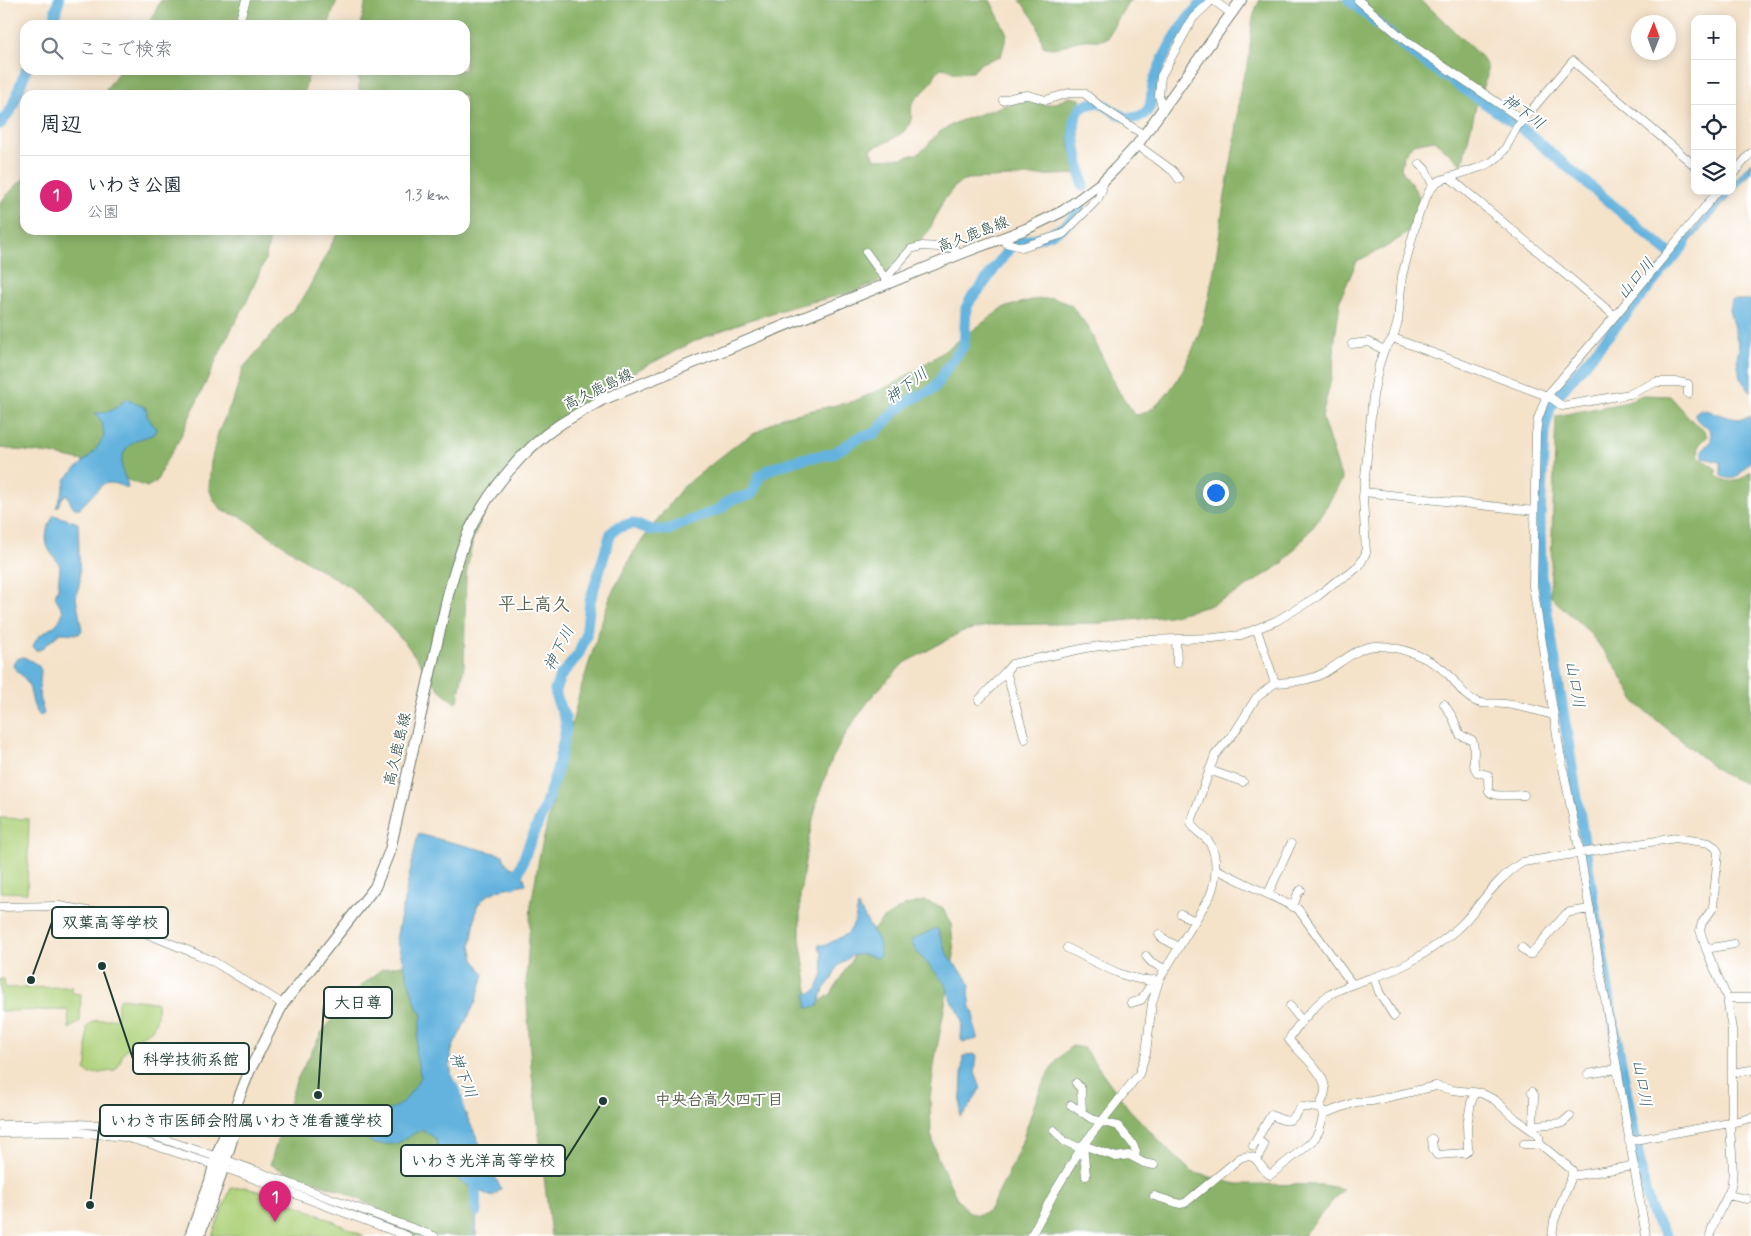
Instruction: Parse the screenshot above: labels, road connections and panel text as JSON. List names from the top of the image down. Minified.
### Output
{"streets":{"main road":["高久鹿島線"]},"districts":["平上高久","中央台高久四丁目"],"water":["神下川","山口川"],"places":["科学技術系館","双葉高等学校","大日尊","いわき光洋高等学校","いわき市医師会附属いわき准看護学校"],"north":"top","page":{"map_buttons":["+","−"],"search":"ここで検索","heading":"周辺","list":[{"mark":"1","name":"いわき公園","note":"公園","value":"1.3 km"}],"pins":"1"}}
